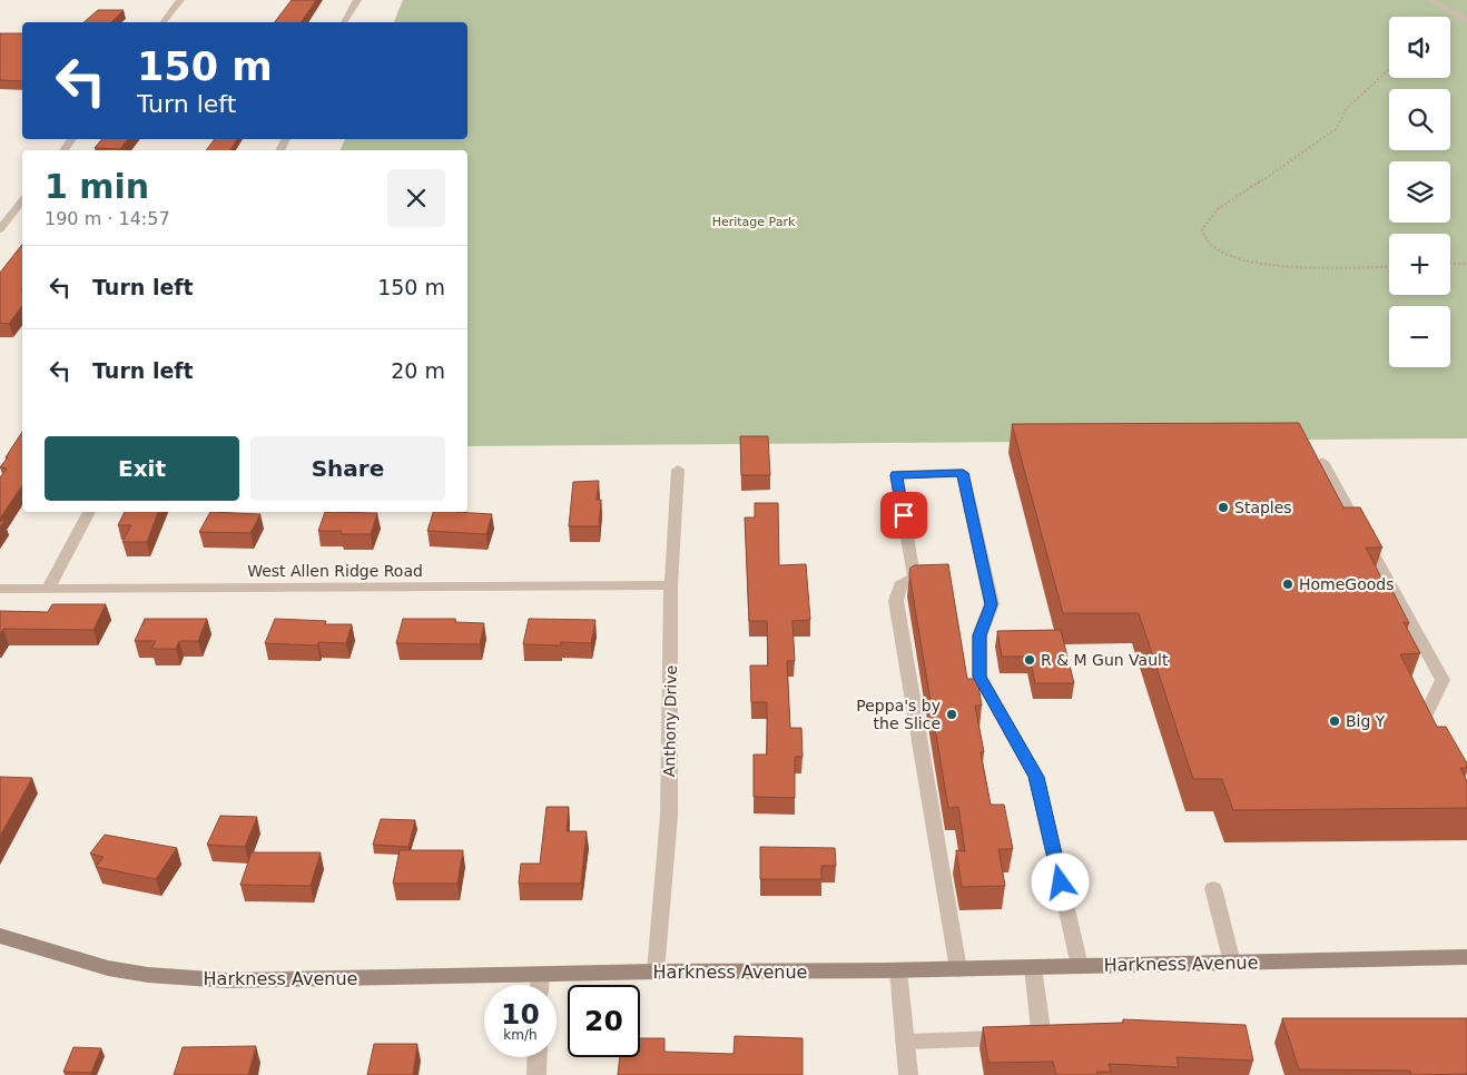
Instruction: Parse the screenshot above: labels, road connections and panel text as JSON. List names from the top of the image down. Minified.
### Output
{"streets":{"main road":["Harkness Avenue"],"street":["West Allen Ridge Road","Anthony Drive"]},"crossings":[["West Allen Ridge Road","Anthony Drive"],["Anthony Drive","Harkness Avenue"]],"parks":["Heritage Park"],"places":["Staples","HomeGoods","R & M Gun Vault","Peppa's by the Slice","Big Y"],"page":{"map_buttons":["+","−"],"turn":["150 m","Turn left"],"heading":["1 min","190 m · 14:57"],"list":[{"name":"Turn left","value":"150 m"},{"name":"Turn left","value":"20 m"}],"buttons":["Exit","Share"],"speed":"10 km/h","limit":"20"}}
